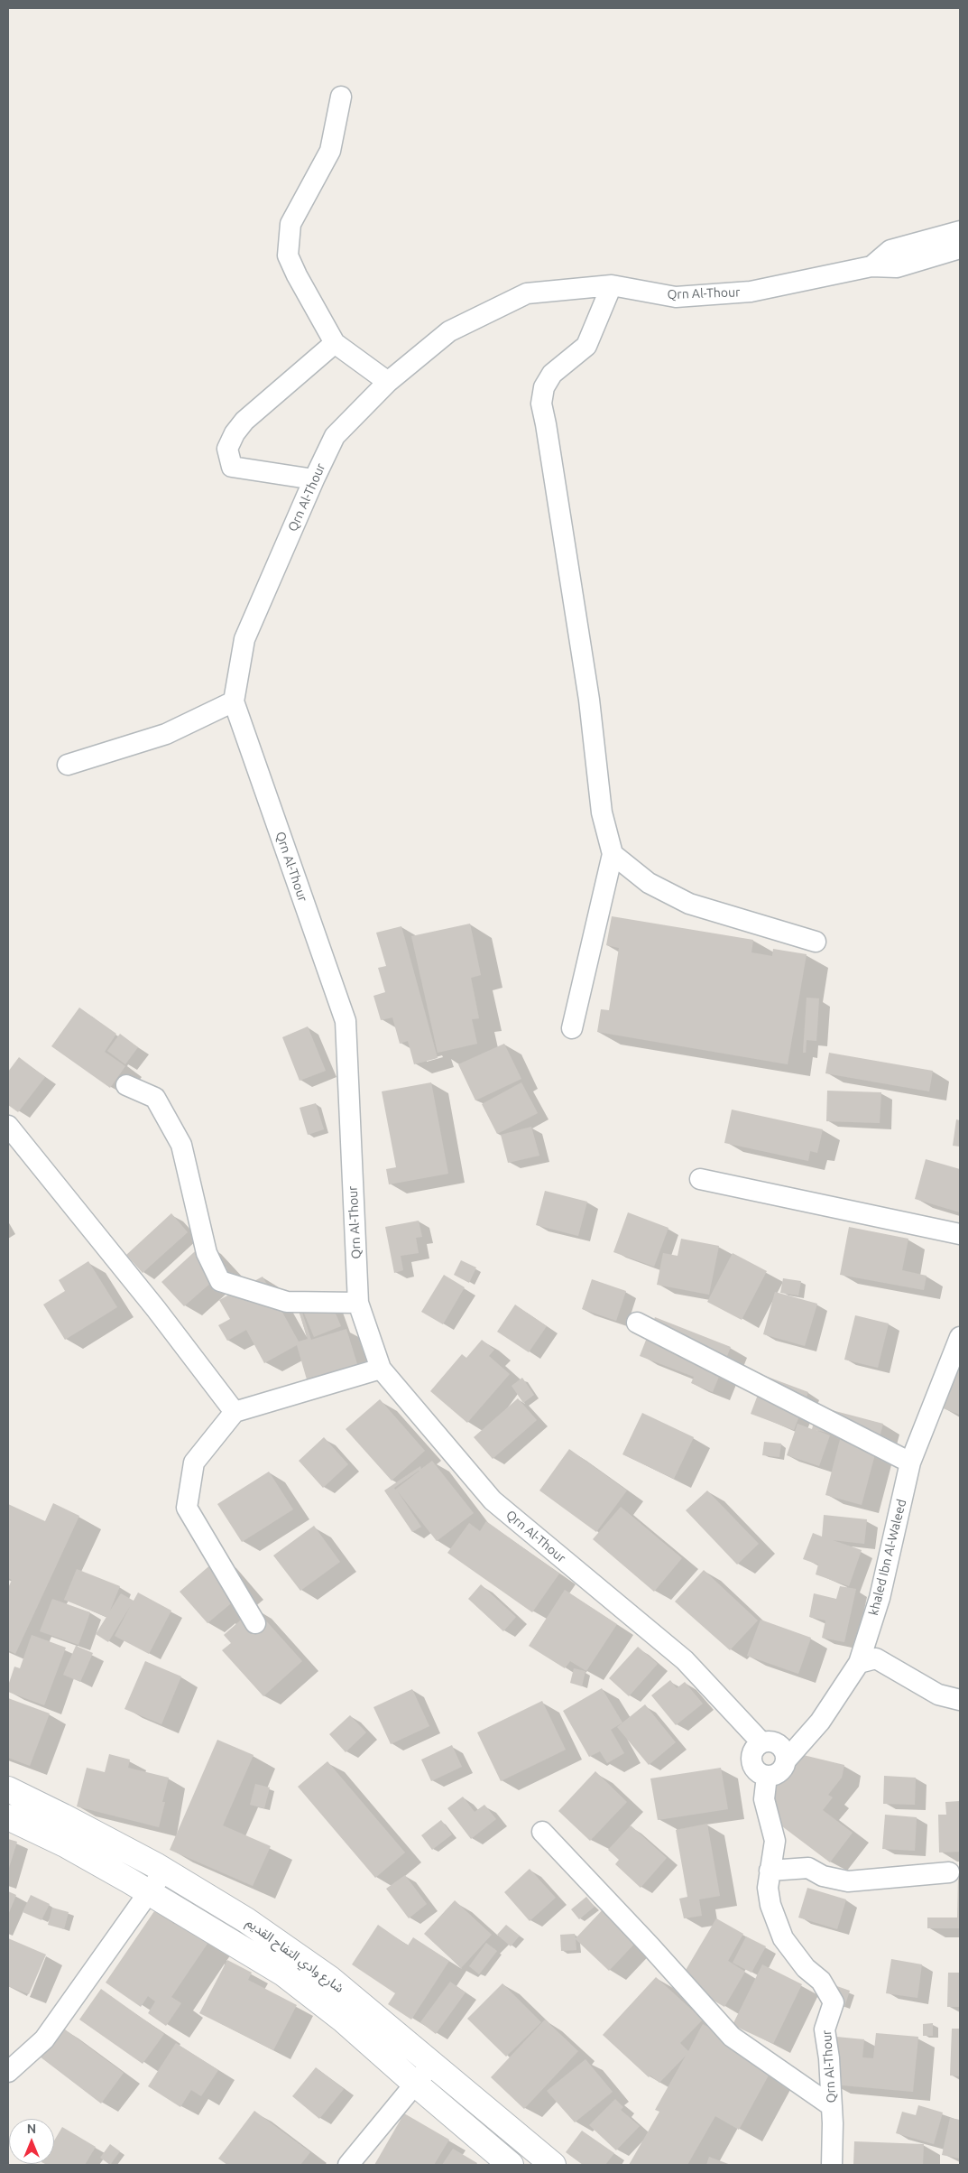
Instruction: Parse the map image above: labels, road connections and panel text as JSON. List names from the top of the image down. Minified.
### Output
{"streets":{"street":["Qrn Al-Thour","khaled Ibn Al-Waleed","شارع وادي التفاح القديم"]},"crossings":[["Qrn Al-Thour","khaled Ibn Al-Waleed"]],"north":"top"}
